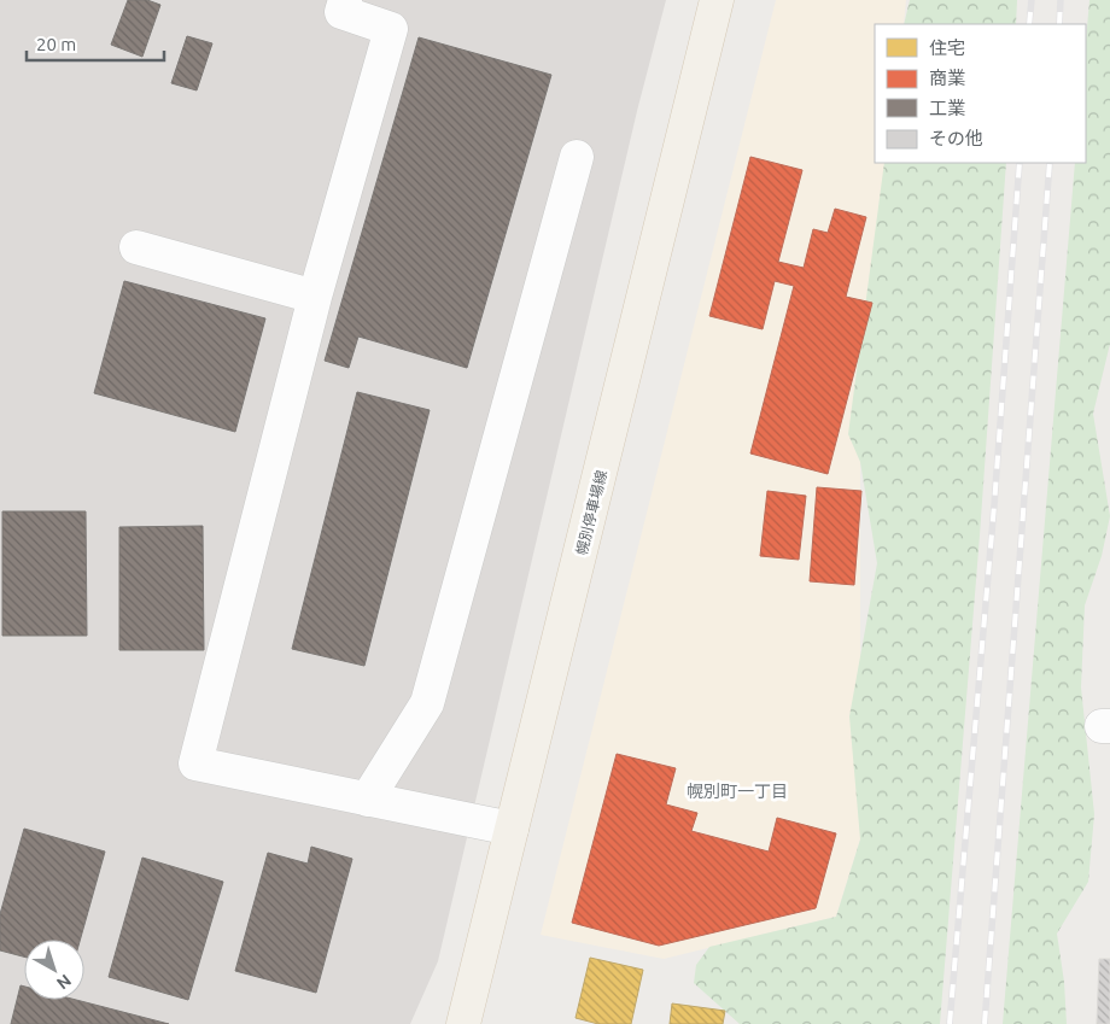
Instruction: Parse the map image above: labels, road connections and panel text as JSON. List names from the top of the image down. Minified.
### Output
{"streets":{"main road":["幌別停車場線"]},"districts":["幌別町一丁目"],"legend":["住宅","商業","工業","その他"],"scale_bar":"20 m","north":"bottom right"}
